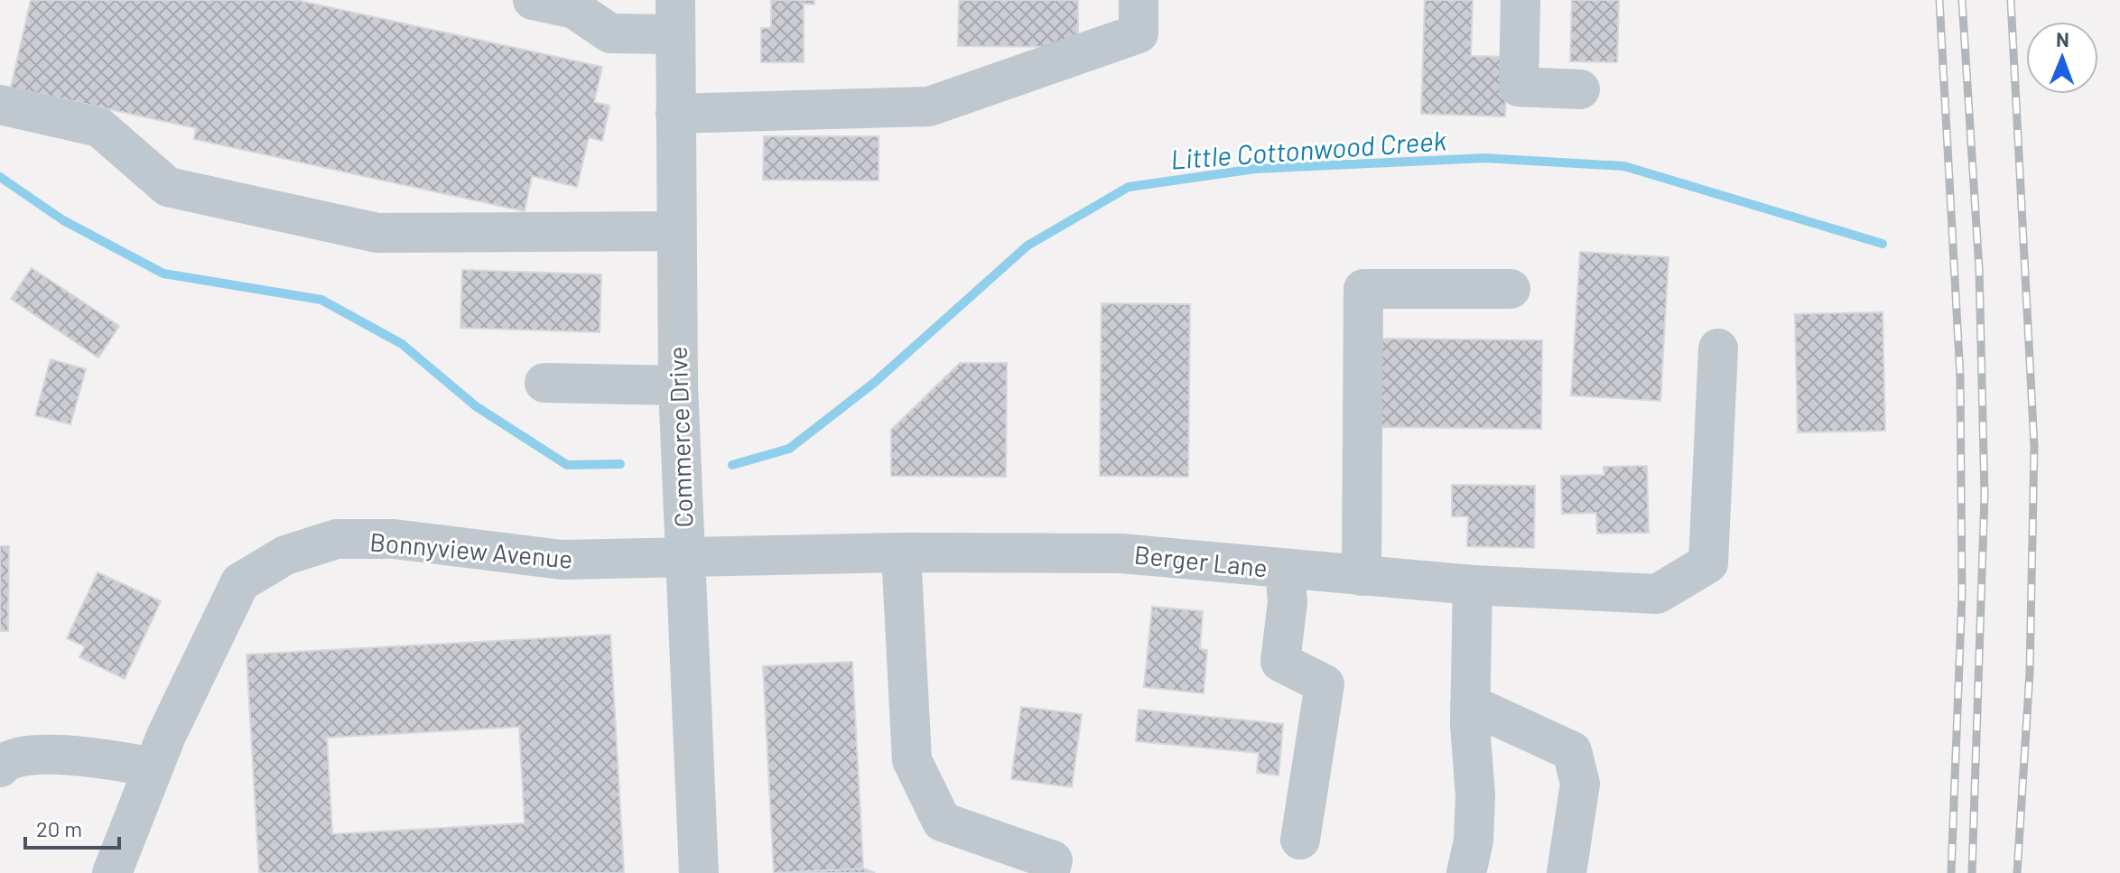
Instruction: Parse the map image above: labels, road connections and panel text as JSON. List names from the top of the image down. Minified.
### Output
{"streets":{"street":["Commerce Drive","Bonnyview Avenue","Berger Lane"]},"crossings":[["Commerce Drive","Bonnyview Avenue"],["Commerce Drive","Berger Lane"],["Bonnyview Avenue","Berger Lane"]],"water":["Little Cottonwood Creek"],"scale_bar":"20 m","north":"top"}
